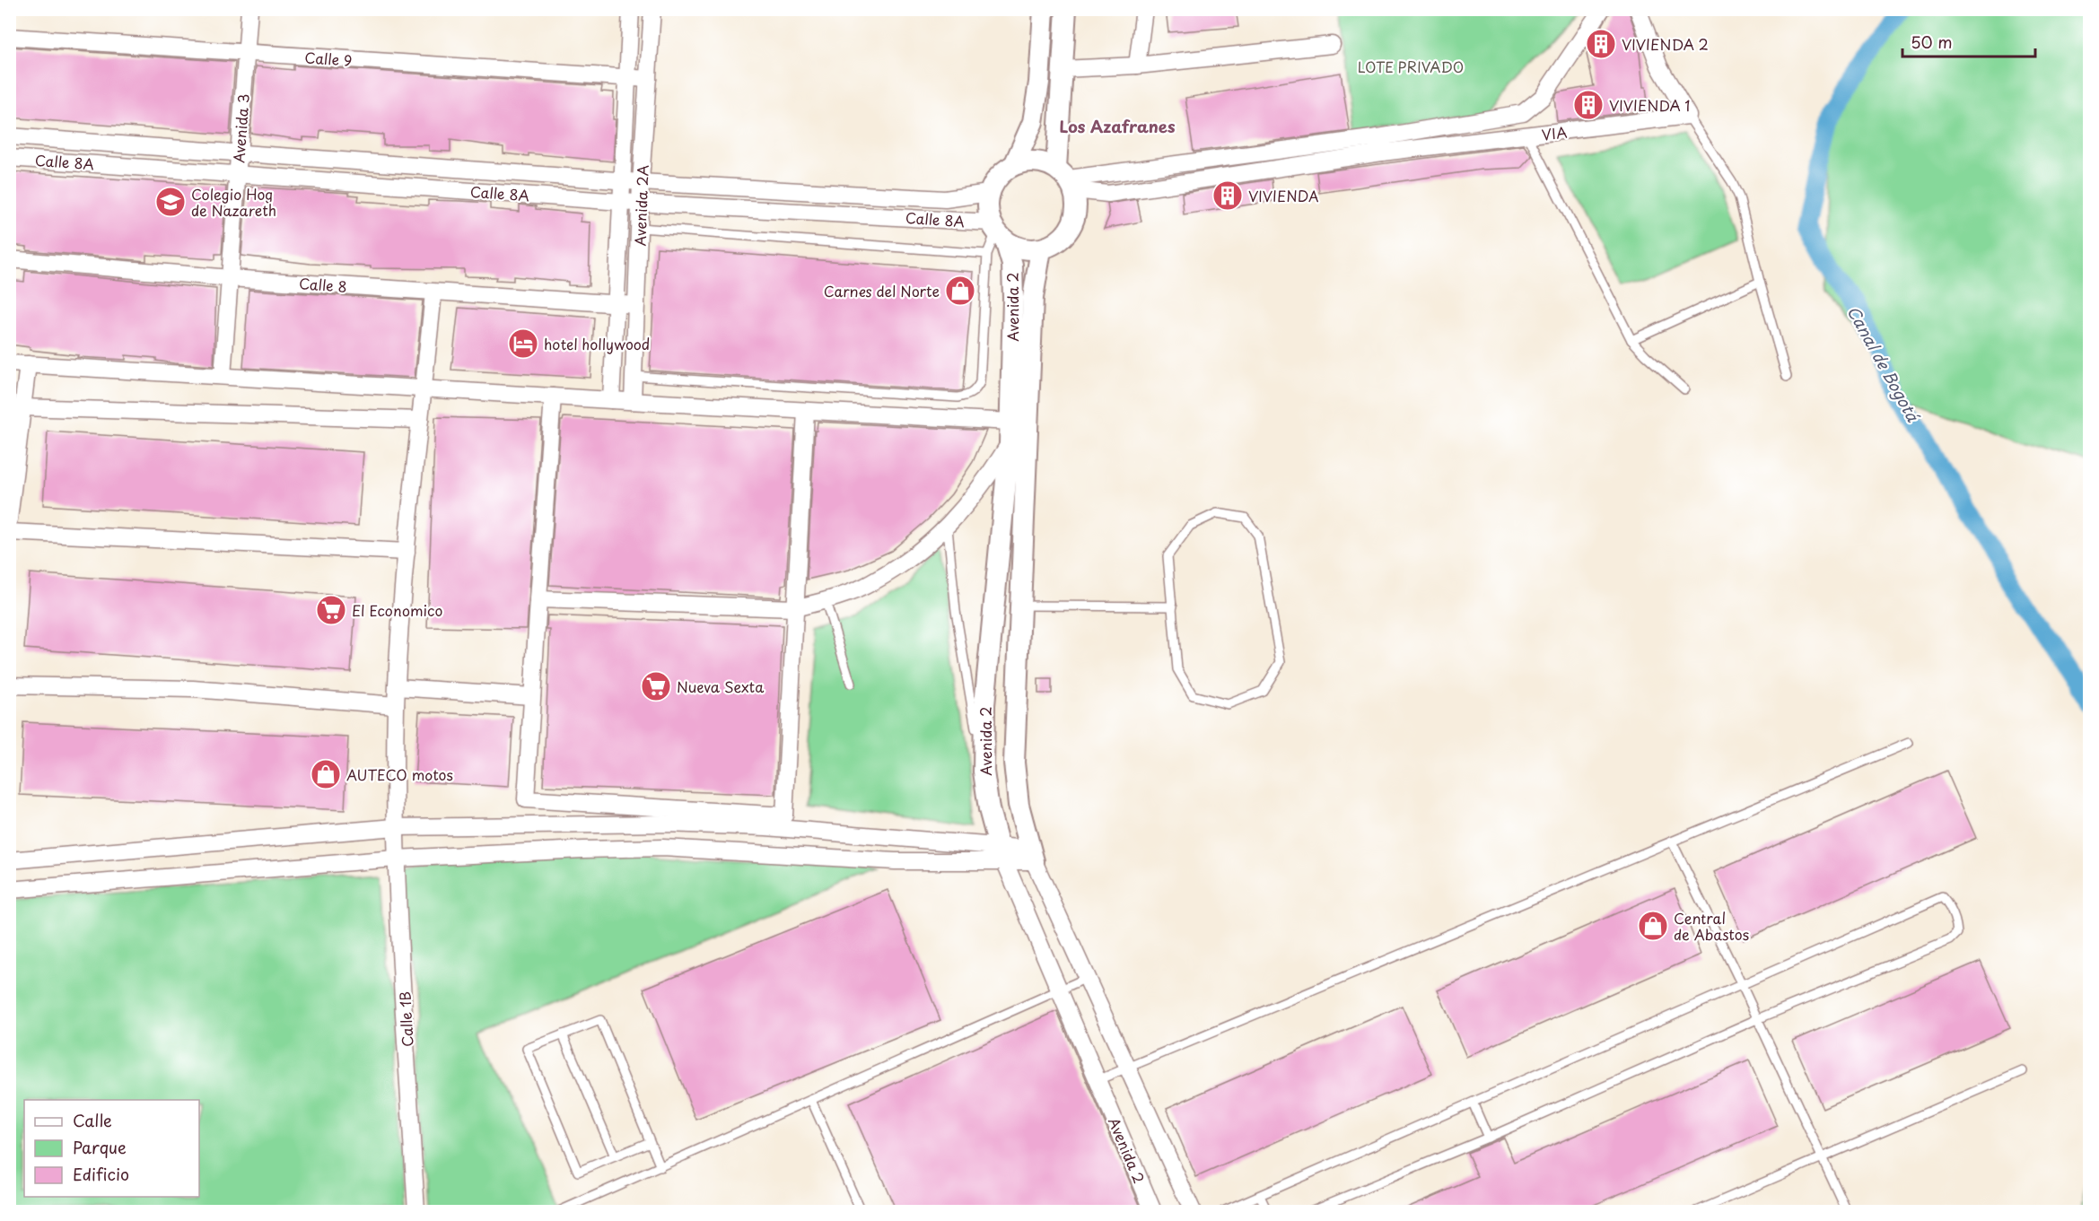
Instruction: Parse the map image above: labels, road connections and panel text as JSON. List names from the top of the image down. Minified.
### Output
{"streets":{"street":["Calle 9","Avenida 3","VIA","Calle 8A","Avenida 2A","Calle 8","Avenida 2","Calle 1B"]},"crossings":[["Calle 9","Avenida 3"],["Calle 9","Avenida 2A"],["Avenida 3","Calle 8A"],["Avenida 3","Calle 8"],["Calle 8A","Avenida 2A"],["Calle 8A","Avenida 2"],["Avenida 2A","Calle 8"],["Calle 8","Calle 1B"]],"districts":["Los Azafranes"],"water":["Canal de Bogotá"],"parks":["LOTE PRIVADO"],"places":{"building":["VIVIENDA 2","VIVIENDA 1","VIVIENDA"],"school or university":["Colegio Hog de Nazareth"],"shop":["Carnes del Norte","AUTECO motos","Central de Abastos"],"hotel":["hotel hollywood"],"supermarket":["El Economico","Nueva Sexta"]},"legend":["Calle","Parque","Edificio"],"scale_bar":"50 m"}
